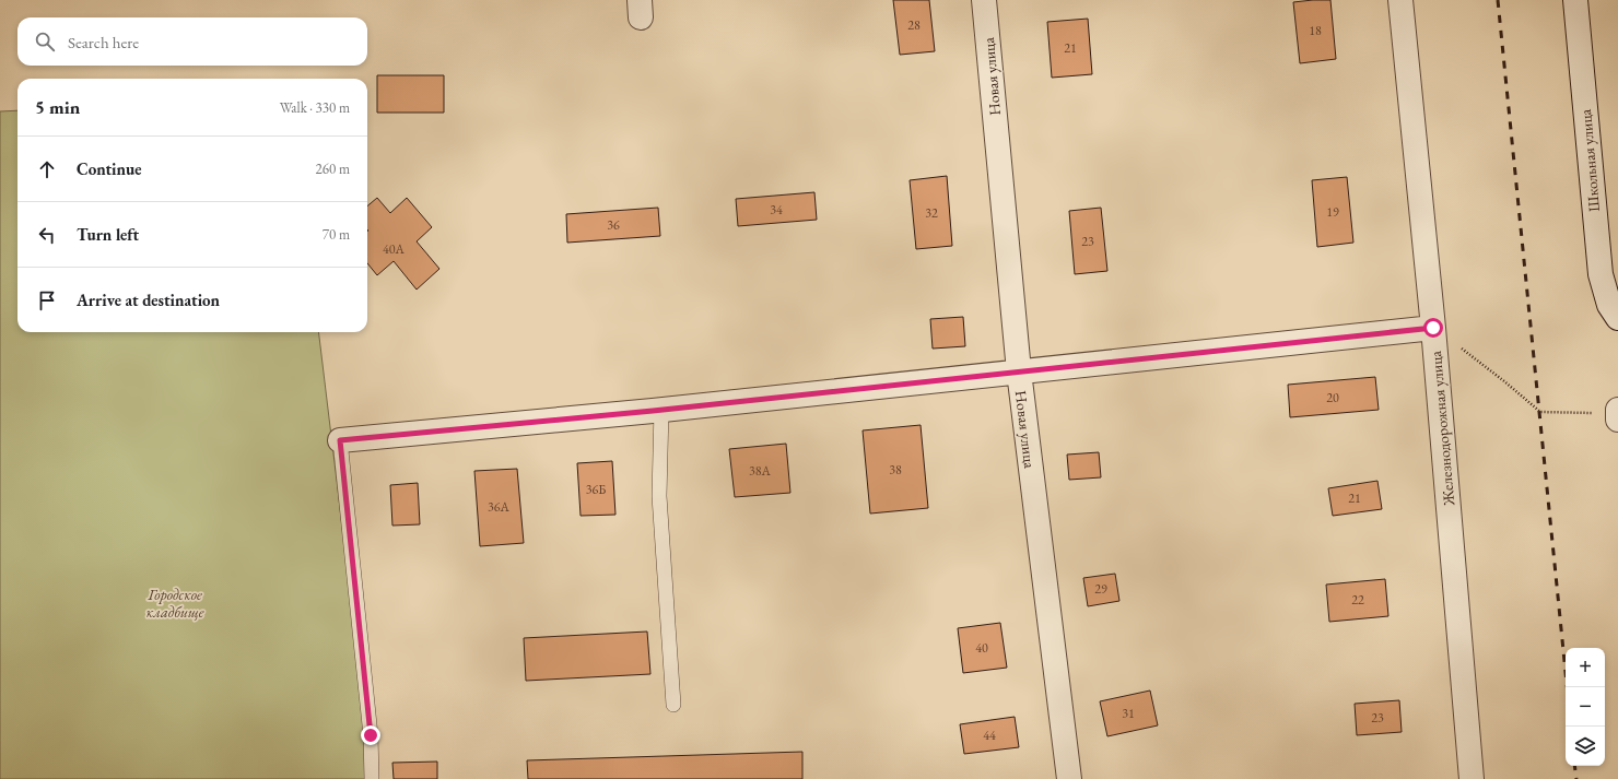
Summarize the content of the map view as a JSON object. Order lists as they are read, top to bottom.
{
  "streets": {
    "street": ["Новая улица", "Школьная улица", "Железнодорожная улица"]
  },
  "parks": ["Городское кладбище"],
  "house_numbers": [
    "28",
    "18",
    "21",
    "34",
    "19",
    "32",
    "36",
    "23",
    "40А",
    "20",
    "38",
    "38А",
    "36Б",
    "21",
    "36А",
    "29",
    "22",
    "40",
    "31",
    "23",
    "44"
  ],
  "page": {
    "search": "Search here",
    "heading": ["5 min", "Walk · 330 m"],
    "list": [
      ["Continue", "260 m"],
      ["Turn left", "70 m"],
      "Arrive at destination"
    ],
    "map_buttons": ["+", "−"]
  }
}
